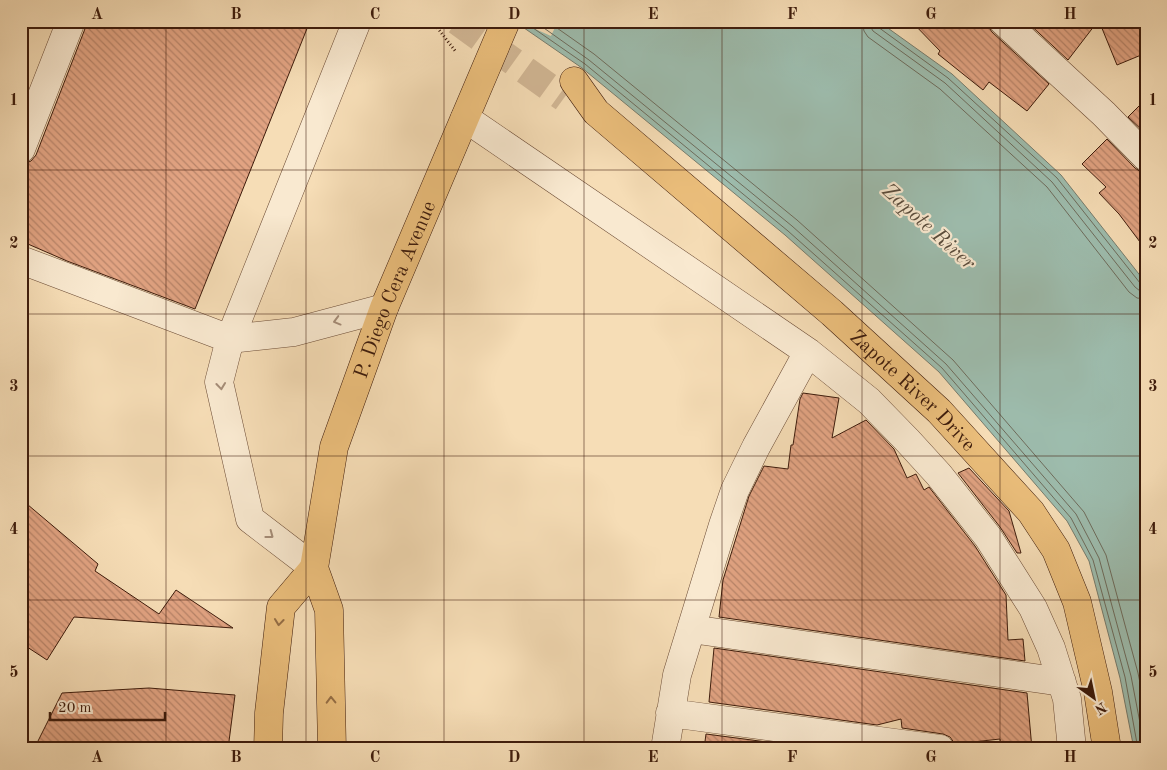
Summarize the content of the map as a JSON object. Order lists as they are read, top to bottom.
{
  "streets": {
    "main road": ["P. Diego Cera Avenue", "Zapote River Drive"]
  },
  "water": ["Zapote River"],
  "scale_bar": "20 m",
  "north": "bottom right",
  "grid": {
    "columns": [
      "A",
      "B",
      "C",
      "D",
      "E",
      "F",
      "G",
      "H"
    ],
    "rows": [
      "1",
      "2",
      "3",
      "4",
      "5"
    ]
  }
}
